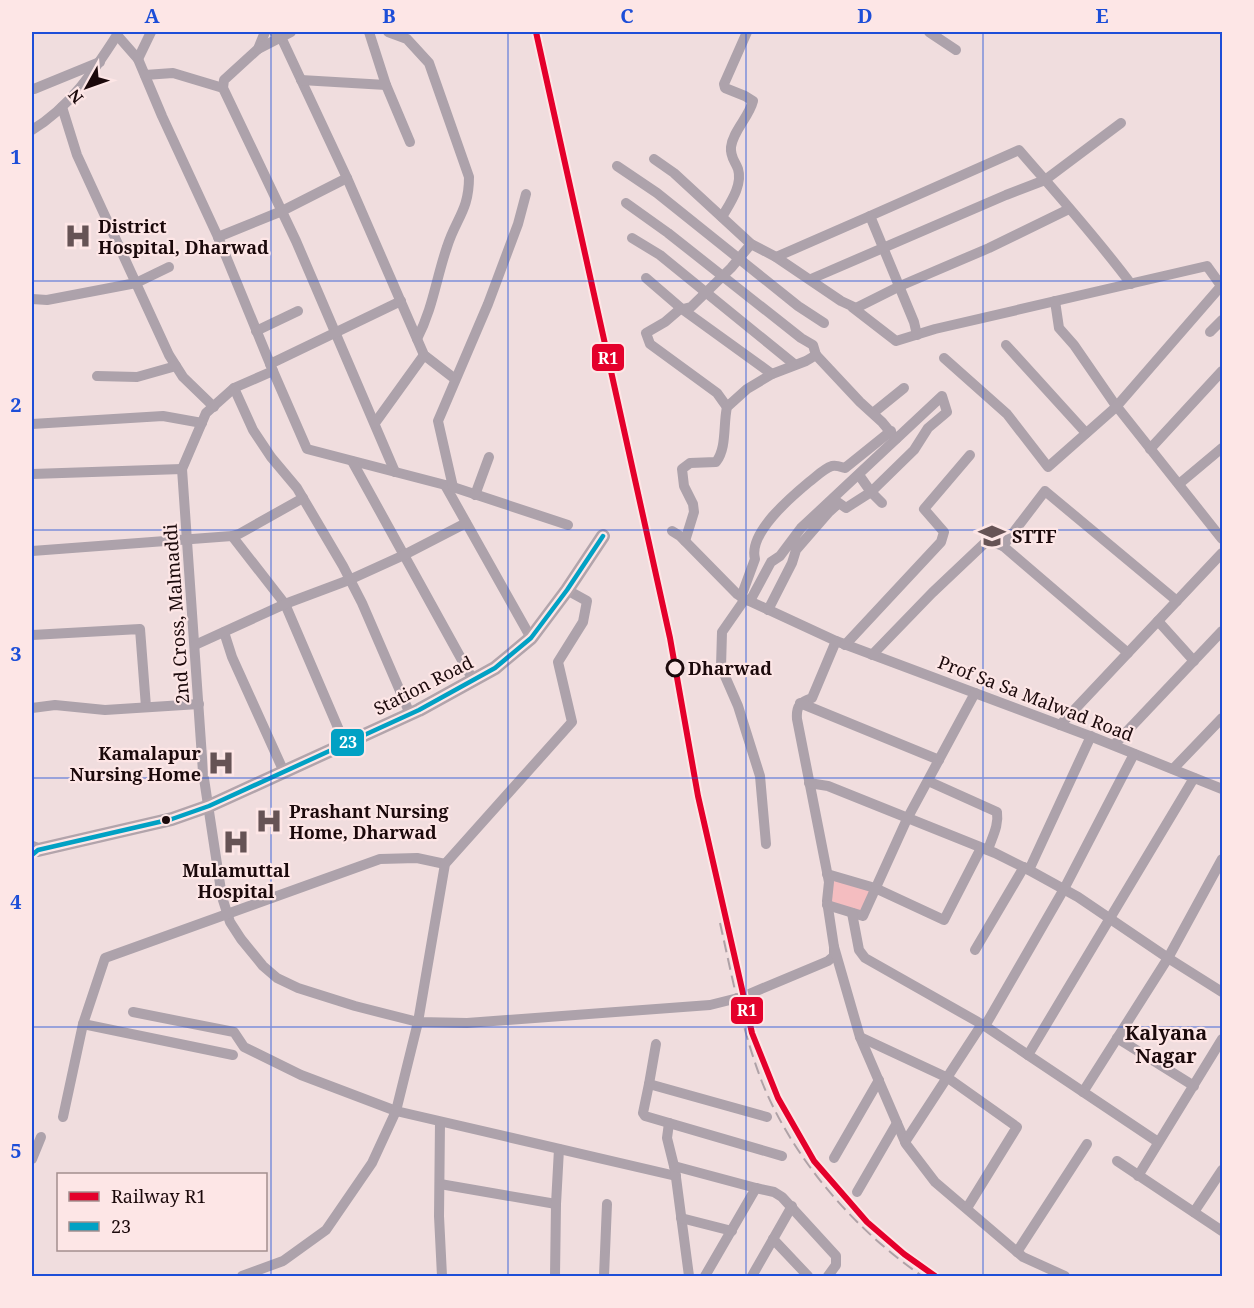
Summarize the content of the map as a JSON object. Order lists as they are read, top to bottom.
{
  "streets": {
    "main road": ["Station Road"],
    "street": ["2nd Cross, Malmaddi", "Prof Sa Sa Malwad Road"]
  },
  "crossings": [
    ["2nd Cross, Malmaddi", "Station Road"]
  ],
  "districts": ["Kalyana Nagar"],
  "places": {
    "hospital": [
      "District Hospital, Dharwad",
      "Kamalapur Nursing Home",
      "Prashant Nursing Home, Dharwad",
      "Mulamuttal Hospital"
    ],
    "school or university": ["STTF"],
    "other": ["Dharwad"]
  },
  "lines": ["rail line R1", "transit line 23"],
  "legend": ["Railway R1", "23"],
  "north": "bottom left",
  "grid": {
    "columns": [
      "A",
      "B",
      "C",
      "D",
      "E"
    ],
    "rows": [
      "1",
      "2",
      "3",
      "4",
      "5"
    ]
  }
}
